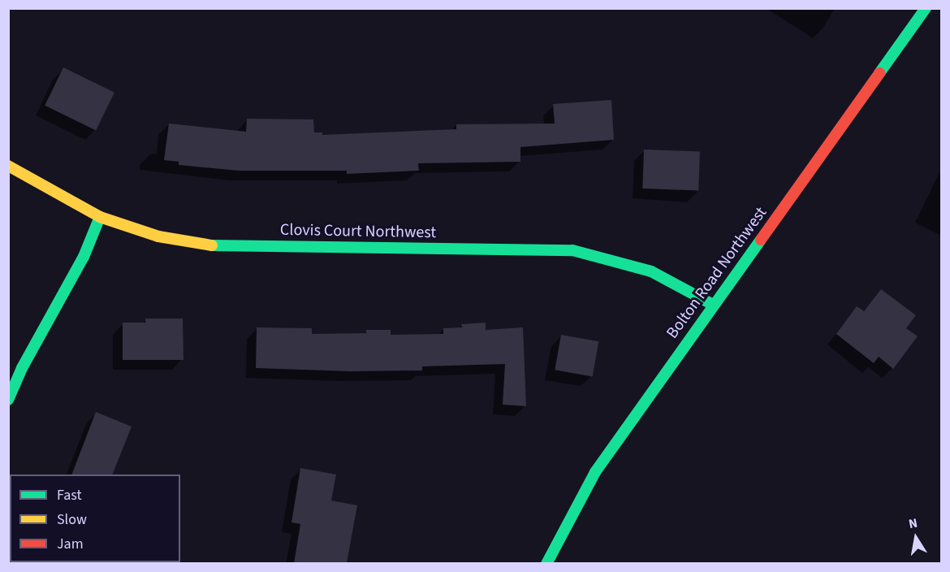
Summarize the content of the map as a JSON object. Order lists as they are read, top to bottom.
{
  "streets": {
    "street": ["Clovis Court Northwest", "Bolton Road Northwest"]
  },
  "crossings": [
    ["Clovis Court Northwest", "Bolton Road Northwest"]
  ],
  "legend": ["Fast", "Slow", "Jam"],
  "north": "top"
}
